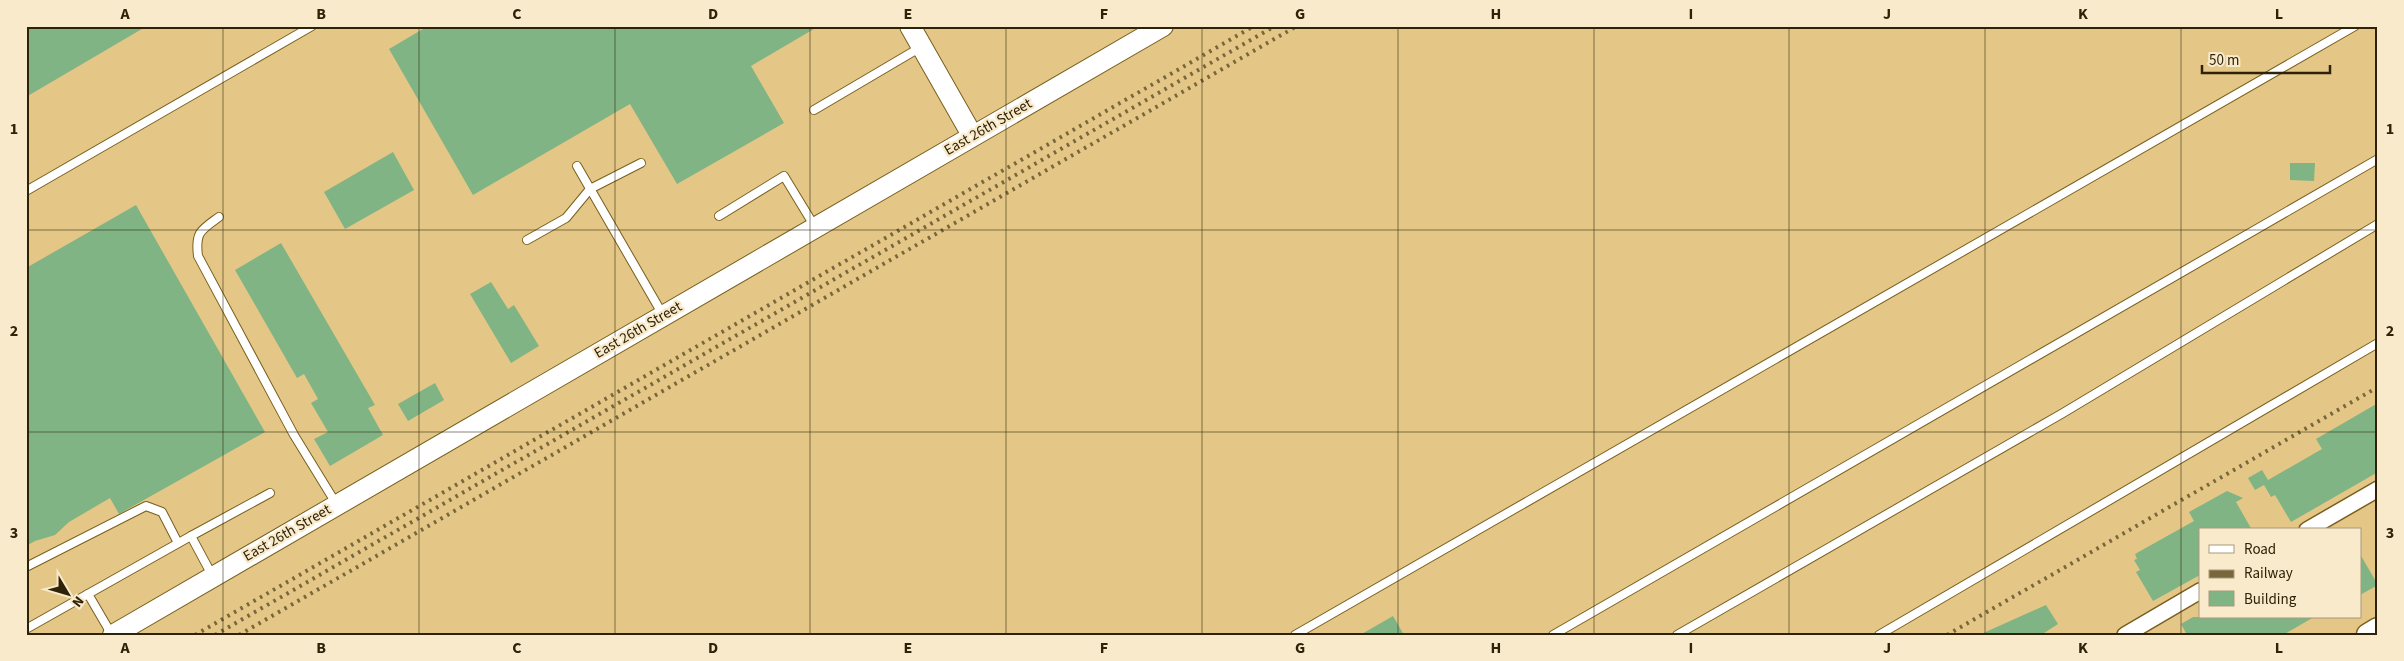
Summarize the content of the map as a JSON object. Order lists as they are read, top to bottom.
{
  "streets": {
    "street": ["East 26th Street"]
  },
  "legend": ["Road", "Railway", "Building"],
  "scale_bar": "50 m",
  "north": "bottom right",
  "grid": {
    "columns": [
      "A",
      "B",
      "C",
      "D",
      "E",
      "F",
      "G",
      "H",
      "I",
      "J",
      "K",
      "L"
    ],
    "rows": ["1", "2", "3"]
  }
}
